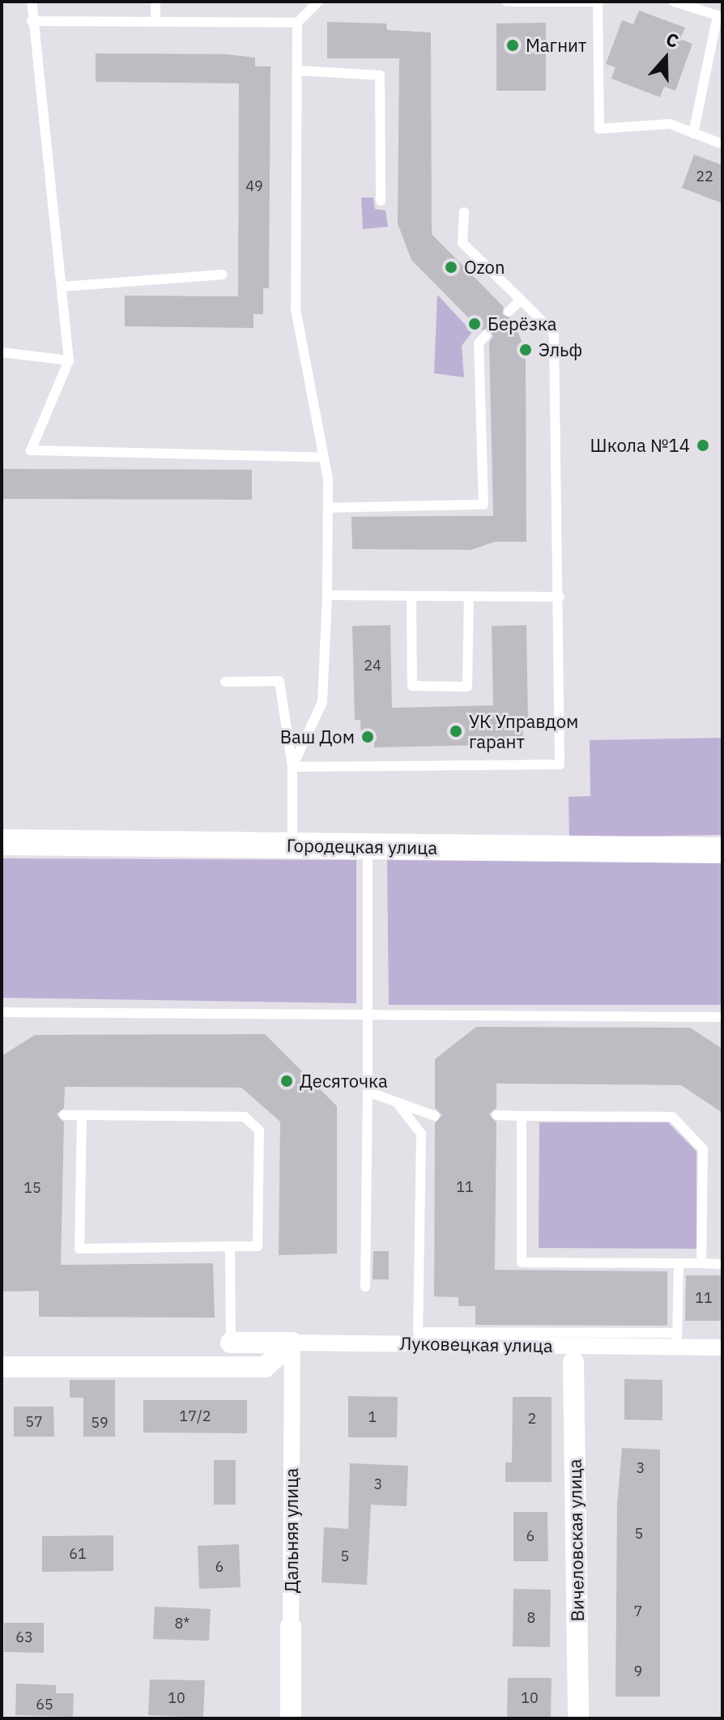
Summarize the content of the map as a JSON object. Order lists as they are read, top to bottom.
{
  "streets": {
    "street": [
      "Городецкая улица",
      "Луковецкая улица",
      "Дальняя улица",
      "Вичеловская улица"
    ]
  },
  "crossings": [
    ["Луковецкая улица", "Дальняя улица"]
  ],
  "places": [
    "Магнит",
    "Ozon",
    "Берёзка",
    "Эльф",
    "Школа №14",
    "УК Управдом гарант",
    "Ваш Дом",
    "Десяточка"
  ],
  "house_numbers": [
    "22",
    "49",
    "24",
    "11",
    "15",
    "11",
    "17/2",
    "1",
    "2",
    "57",
    "59",
    "3",
    "3",
    "5",
    "6",
    "61",
    "5",
    "6",
    "7",
    "8",
    "8*",
    "63",
    "9",
    "10",
    "10",
    "65"
  ],
  "north": "top"
}
